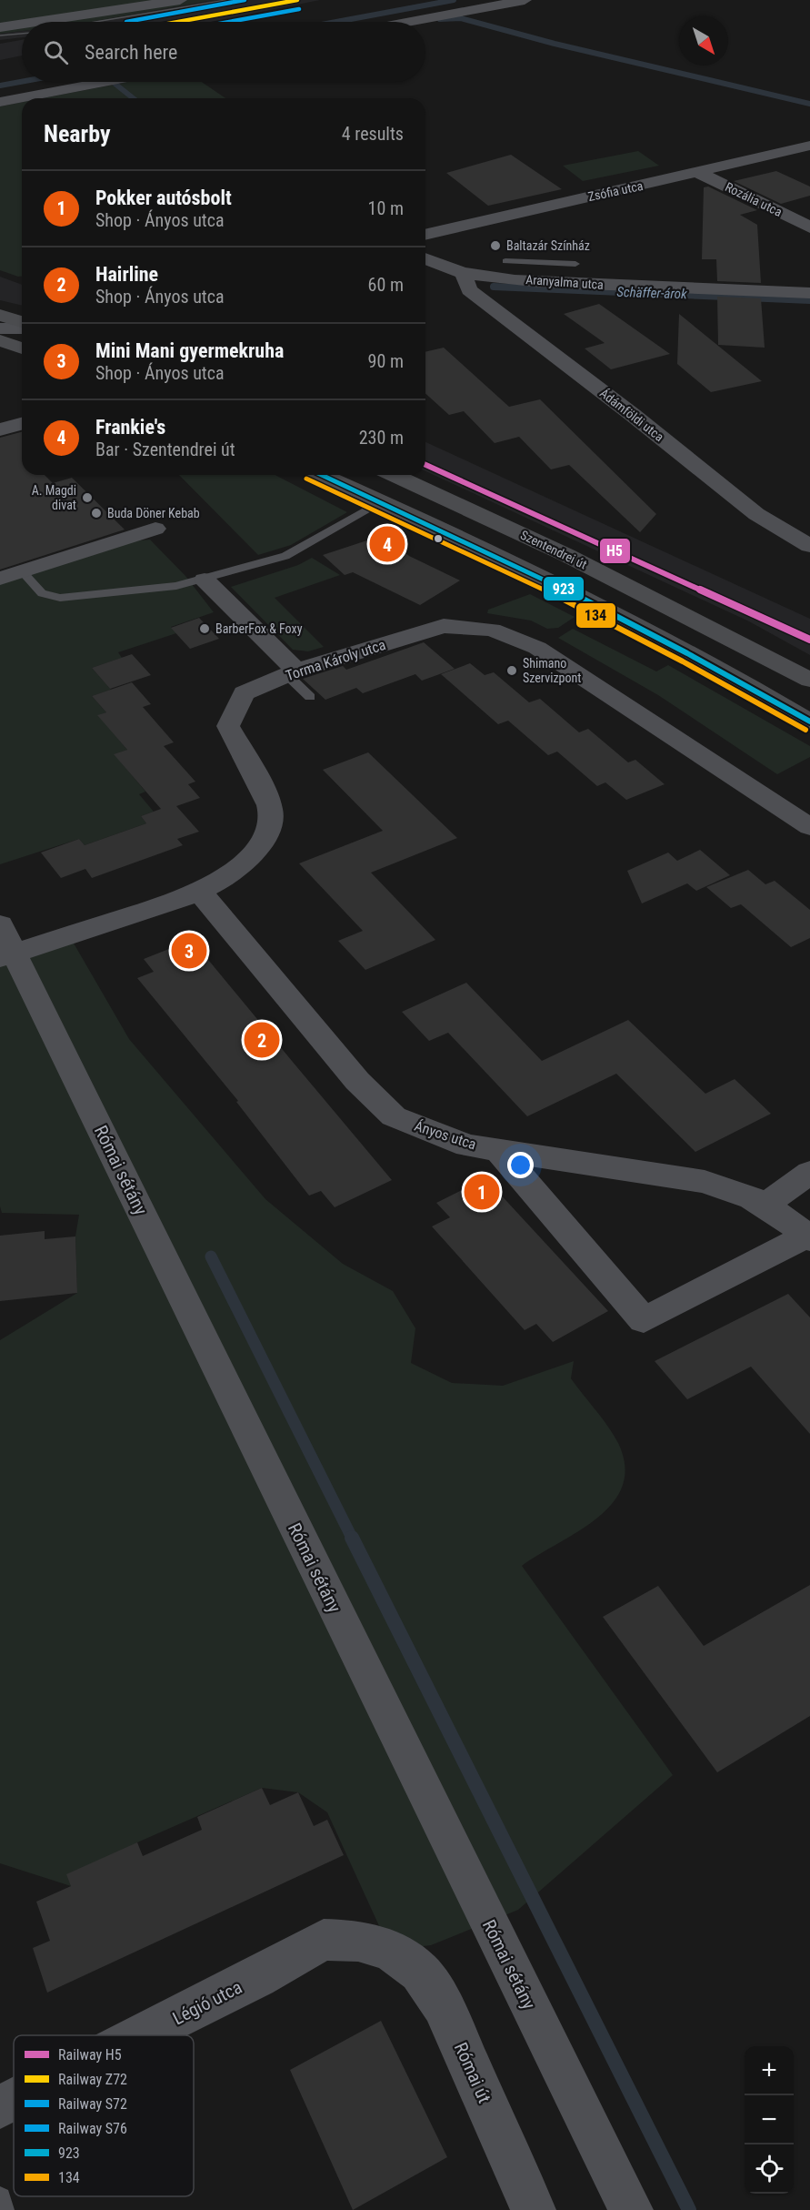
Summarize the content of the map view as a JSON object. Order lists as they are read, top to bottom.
{
  "streets": {
    "main road": ["Szentendrei út"],
    "street": [
      "Zsófia utca",
      "Rozália utca",
      "Aranyalma utca",
      "Ádámföldi utca",
      "Torma Károly utca",
      "Ányos utca",
      "Római sétány",
      "Légió utca",
      "Római út"
    ]
  },
  "crossings": [
    ["Zsófia utca", "Rozália utca"],
    ["Aranyalma utca", "Ádámföldi utca"],
    ["Torma Károly utca", "Ányos utca"],
    ["Torma Károly utca", "Római sétány"],
    ["Légió utca", "Római út"]
  ],
  "water": ["Schäffer-árok"],
  "places": [
    "Baltazár Színház",
    "A. Magdi divat",
    "Buda Döner Kebab",
    "BarberFox & Foxy",
    "Shimano Szervizpont"
  ],
  "lines": [
    "rail line Z72",
    "rail line S76",
    "rail line S72",
    "rail line H5",
    "transit line 923",
    "transit line 134"
  ],
  "legend": [
    "Railway H5",
    "Railway Z72",
    "Railway S72",
    "Railway S76",
    "923",
    "134"
  ],
  "north": "bottom right",
  "page": {
    "search": "Search here",
    "heading": ["Nearby", "4 results"],
    "list": [
      {
        "mark": "1",
        "name": "Pokker autósbolt",
        "note": "Shop · Ányos utca",
        "value": "10 m"
      },
      {
        "mark": "2",
        "name": "Hairline",
        "note": "Shop · Ányos utca",
        "value": "60 m"
      },
      {
        "mark": "3",
        "name": "Mini Mani gyermekruha",
        "note": "Shop · Ányos utca",
        "value": "90 m"
      },
      {
        "mark": "4",
        "name": "Frankie's",
        "note": "Bar · Szentendrei út",
        "value": "230 m"
      }
    ],
    "pins": [
      "4",
      "3",
      "2",
      "1"
    ],
    "map_buttons": ["+", "−"]
  }
}
